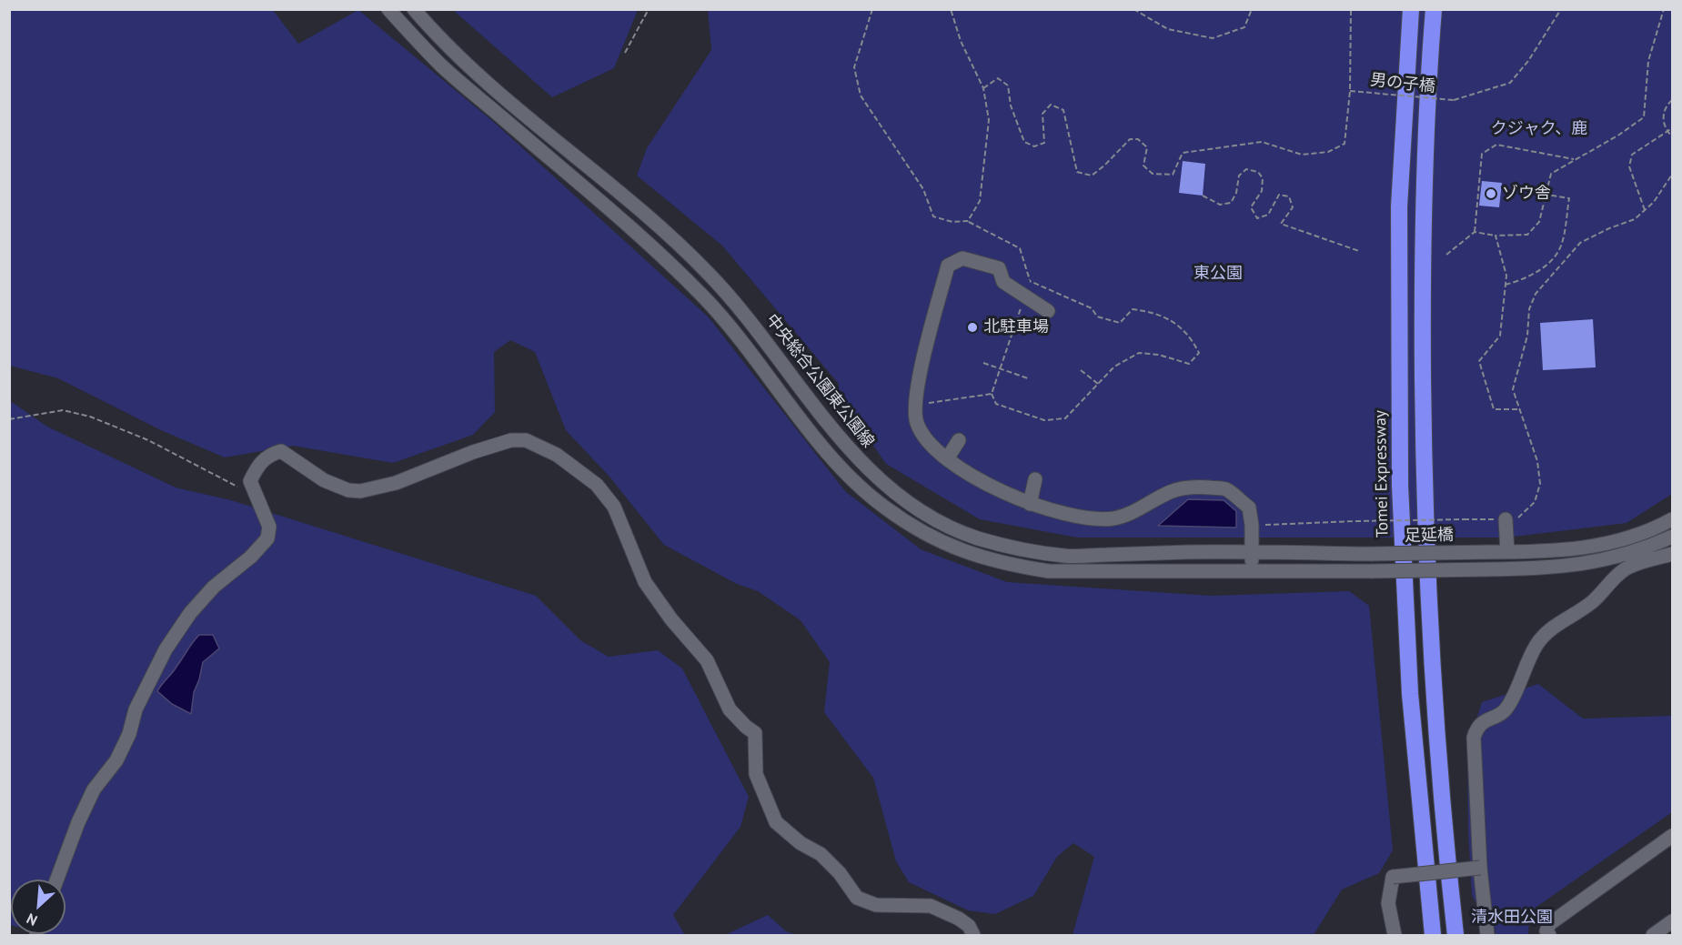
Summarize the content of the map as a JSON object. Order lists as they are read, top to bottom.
{
  "streets": {
    "highway": ["Tomei Expressway"],
    "street": ["中央総合公園東公園線", "足延橋"],
    "path": ["男の子橋"]
  },
  "crossings": [
    ["中央総合公園東公園線", "足延橋"]
  ],
  "parks": ["クジャク、鹿", "東公園", "清水田公園"],
  "places": ["ゾウ舎", "北駐車場"],
  "north": "bottom left"
}
